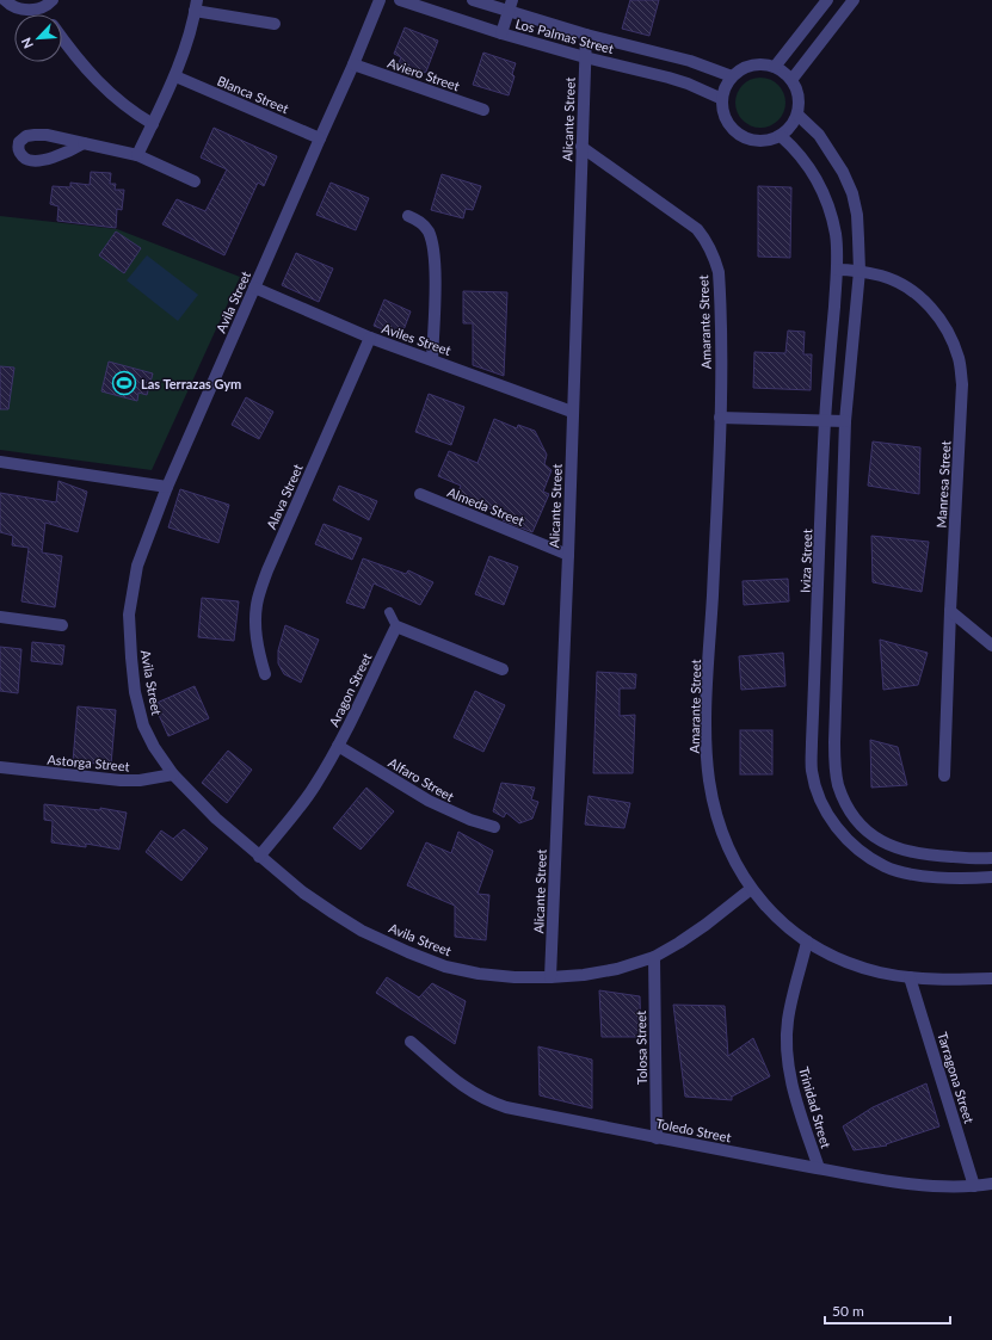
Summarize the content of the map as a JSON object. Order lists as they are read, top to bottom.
{
  "streets": {
    "street": [
      "Los Palmas Street",
      "Aviero Street",
      "Blanca Street",
      "Alicante Street",
      "Avila Street",
      "Amarante Street",
      "Aviles Street",
      "Manresa Street",
      "Alava Street",
      "Almeda Street",
      "Iviza Street",
      "Aragon Street",
      "Astorga Street",
      "Alfaro Street",
      "Tolosa Street",
      "Tarragona Street",
      "Trinidad Street",
      "Toledo Street"
    ]
  },
  "crossings": [
    ["Los Palmas Street", "Alicante Street"],
    ["Los Palmas Street", "Iviza Street"],
    ["Aviero Street", "Avila Street"],
    ["Blanca Street", "Avila Street"],
    ["Alicante Street", "Avila Street"],
    ["Alicante Street", "Amarante Street"],
    ["Alicante Street", "Aviles Street"],
    ["Alicante Street", "Almeda Street"],
    ["Avila Street", "Amarante Street"],
    ["Avila Street", "Aviles Street"],
    ["Avila Street", "Aragon Street"],
    ["Avila Street", "Astorga Street"],
    ["Avila Street", "Tolosa Street"],
    ["Amarante Street", "Tarragona Street"],
    ["Amarante Street", "Trinidad Street"],
    ["Aviles Street", "Alava Street"],
    ["Manresa Street", "Iviza Street"],
    ["Aragon Street", "Alfaro Street"],
    ["Tolosa Street", "Toledo Street"],
    ["Tarragona Street", "Toledo Street"],
    ["Trinidad Street", "Toledo Street"]
  ],
  "places": {
    "sports": ["Las Terrazas Gym"]
  },
  "scale_bar": "50 m",
  "north": "bottom left"
}
